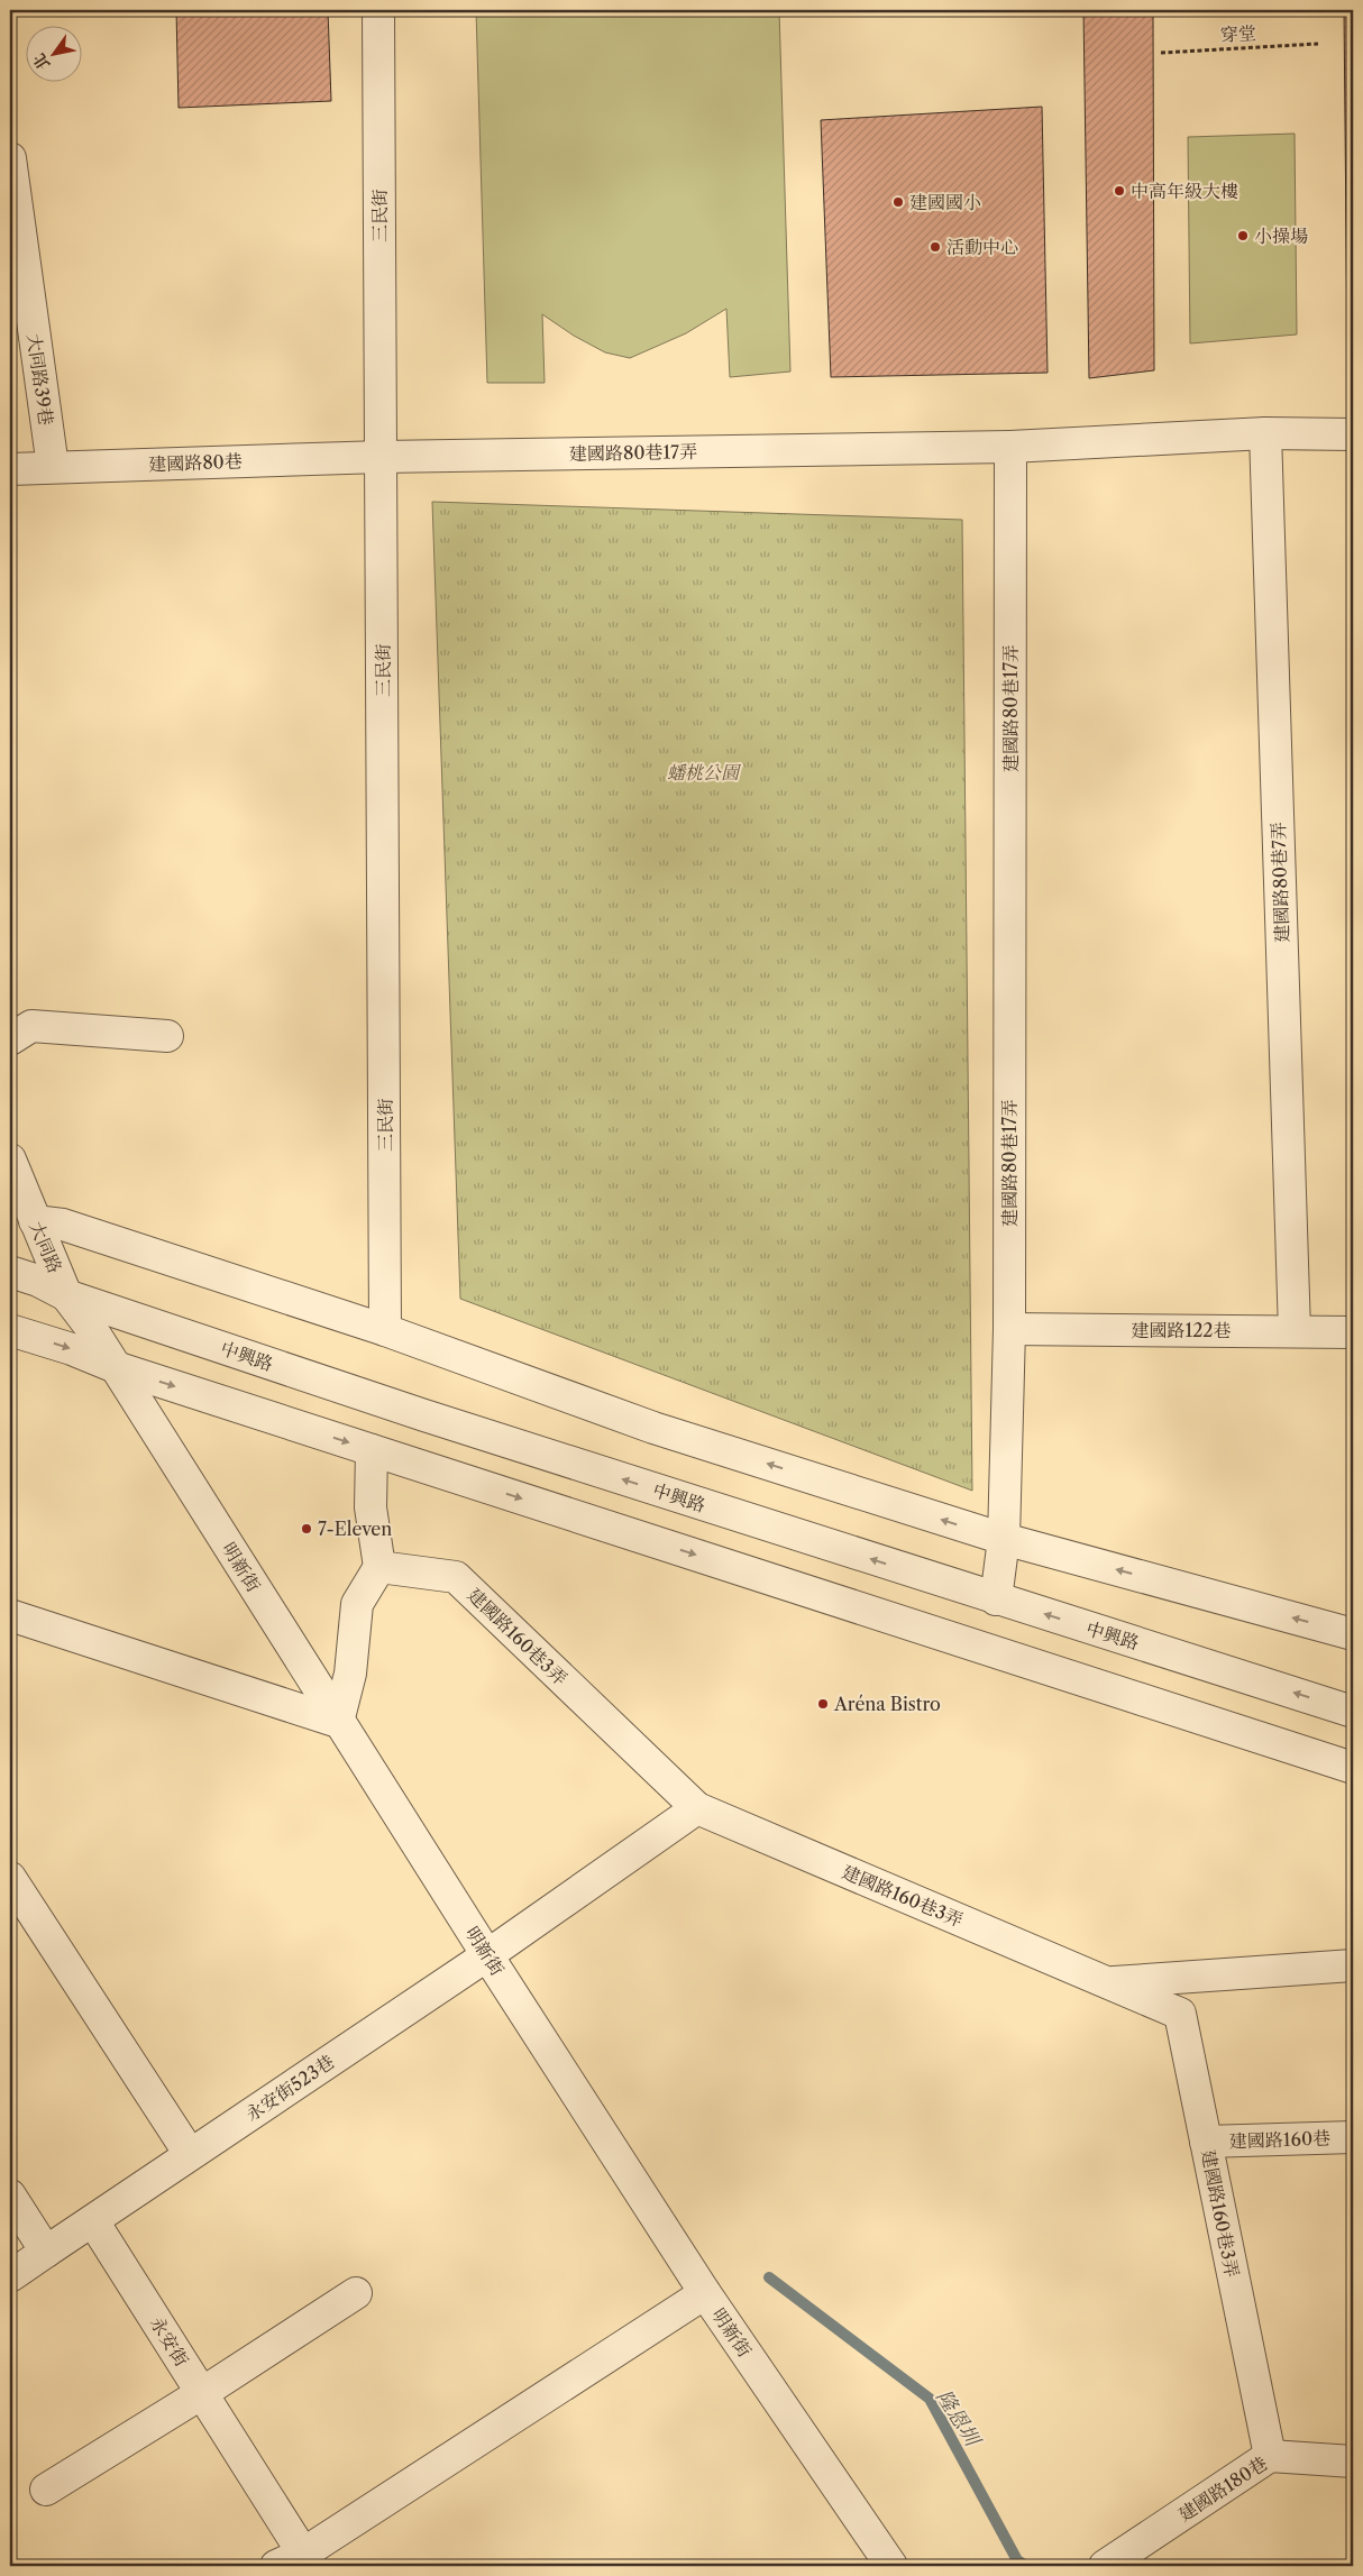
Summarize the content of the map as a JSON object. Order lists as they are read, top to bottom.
{
  "streets": {
    "street": [
      "三民街",
      "大同路39巷",
      "建國路80巷17弄",
      "建國路80巷",
      "建國路80巷7弄",
      "大同路",
      "建國路122巷",
      "中興路",
      "明新街",
      "建國路160巷3弄",
      "永安街523巷",
      "建國路160巷",
      "永安街",
      "建國路180巷"
    ],
    "path": ["穿堂"]
  },
  "crossings": [
    ["三民街", "建國路80巷17弄"],
    ["三民街", "建國路80巷"],
    ["大同路39巷", "建國路80巷"],
    ["建國路80巷17弄", "建國路80巷"],
    ["建國路80巷17弄", "建國路122巷"],
    ["建國路80巷17弄", "中興路"],
    ["建國路80巷7弄", "建國路122巷"],
    ["大同路", "中興路"],
    ["大同路", "明新街"],
    ["明新街", "永安街523巷"],
    ["建國路160巷3弄", "永安街523巷"],
    ["建國路160巷3弄", "建國路160巷"],
    ["建國路160巷3弄", "建國路180巷"],
    ["永安街523巷", "永安街"]
  ],
  "water": ["隆恩圳"],
  "parks": ["蟠桃公園"],
  "places": [
    "中高年級大樓",
    "建國國小",
    "小操場",
    "活動中心",
    "7-Eleven",
    "Aréna Bistro"
  ],
  "north": "bottom left"
}
